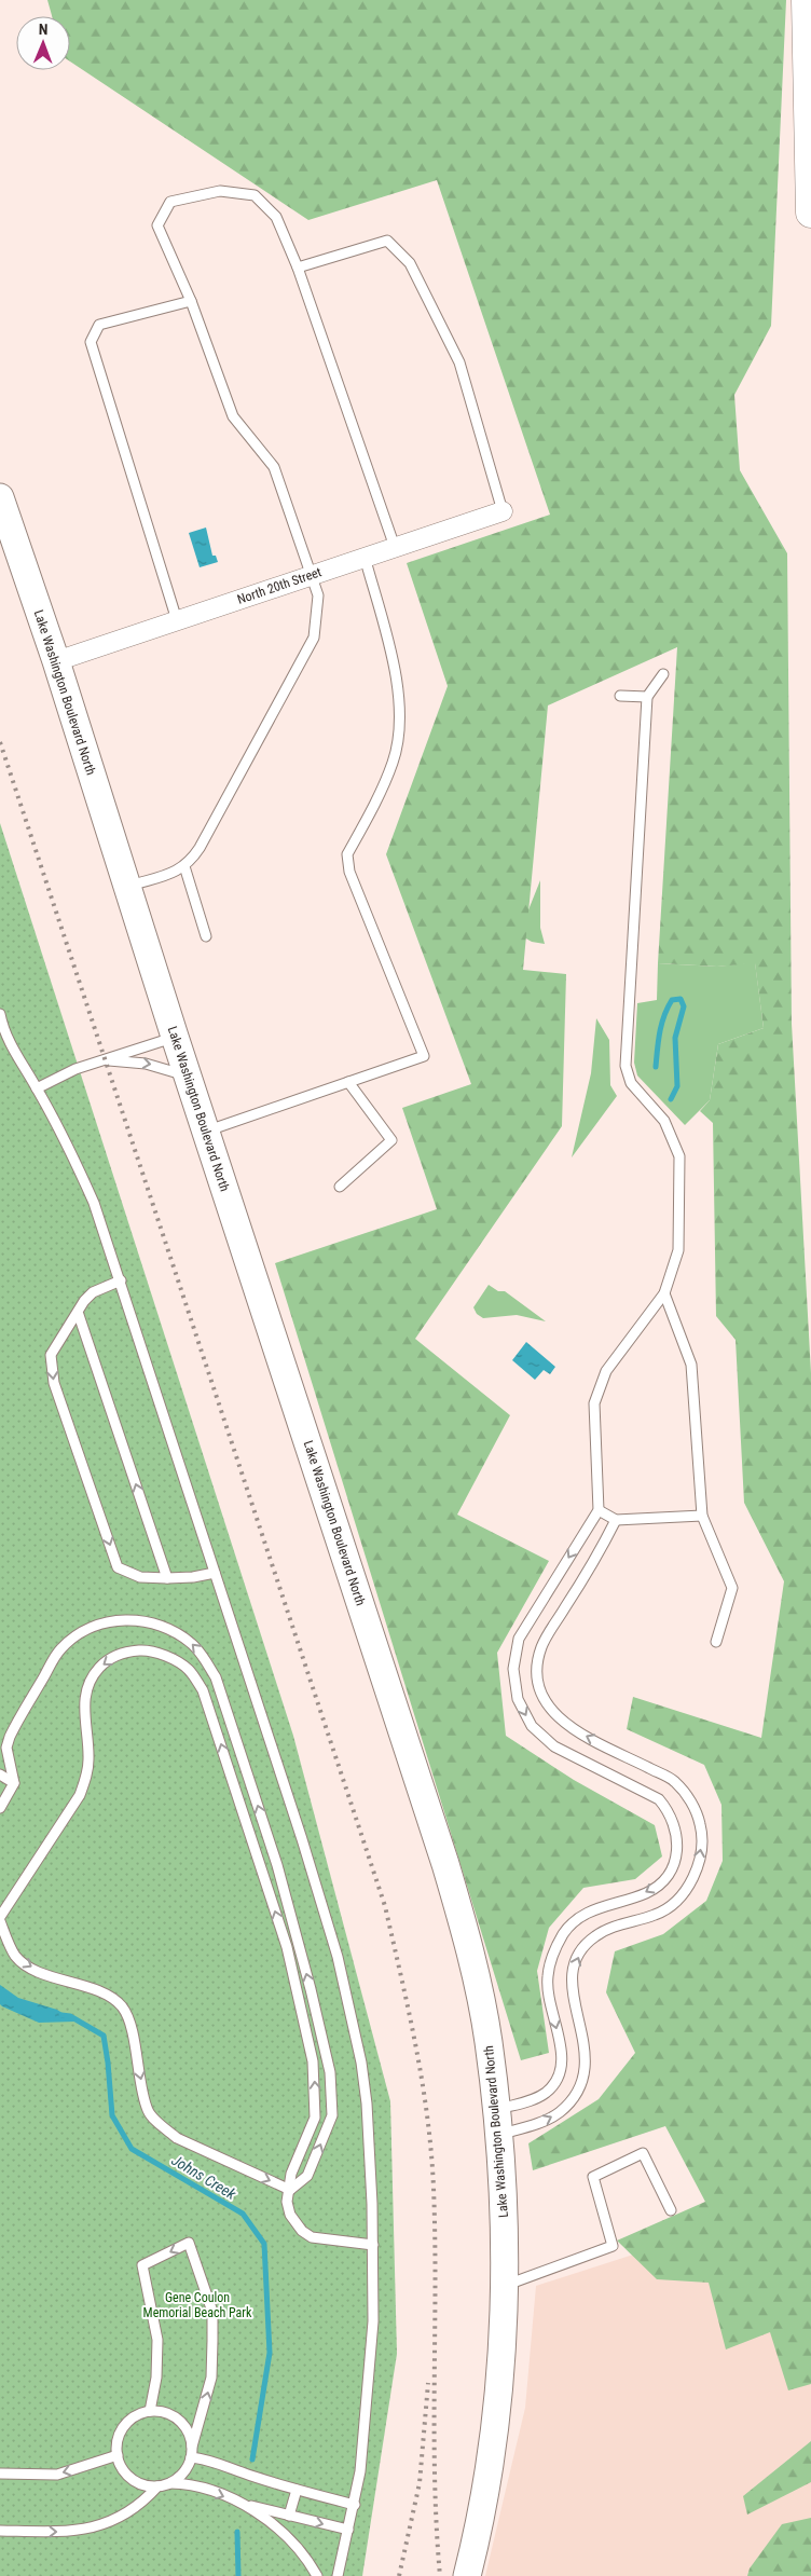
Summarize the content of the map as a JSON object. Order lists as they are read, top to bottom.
{
  "streets": {
    "street": ["North 20th Street", "Lake Washington Boulevard North"]
  },
  "crossings": [
    ["North 20th Street", "Lake Washington Boulevard North"]
  ],
  "water": ["Johns Creek"],
  "parks": ["Gene Coulon Memorial Beach Park"],
  "north": "top"
}
